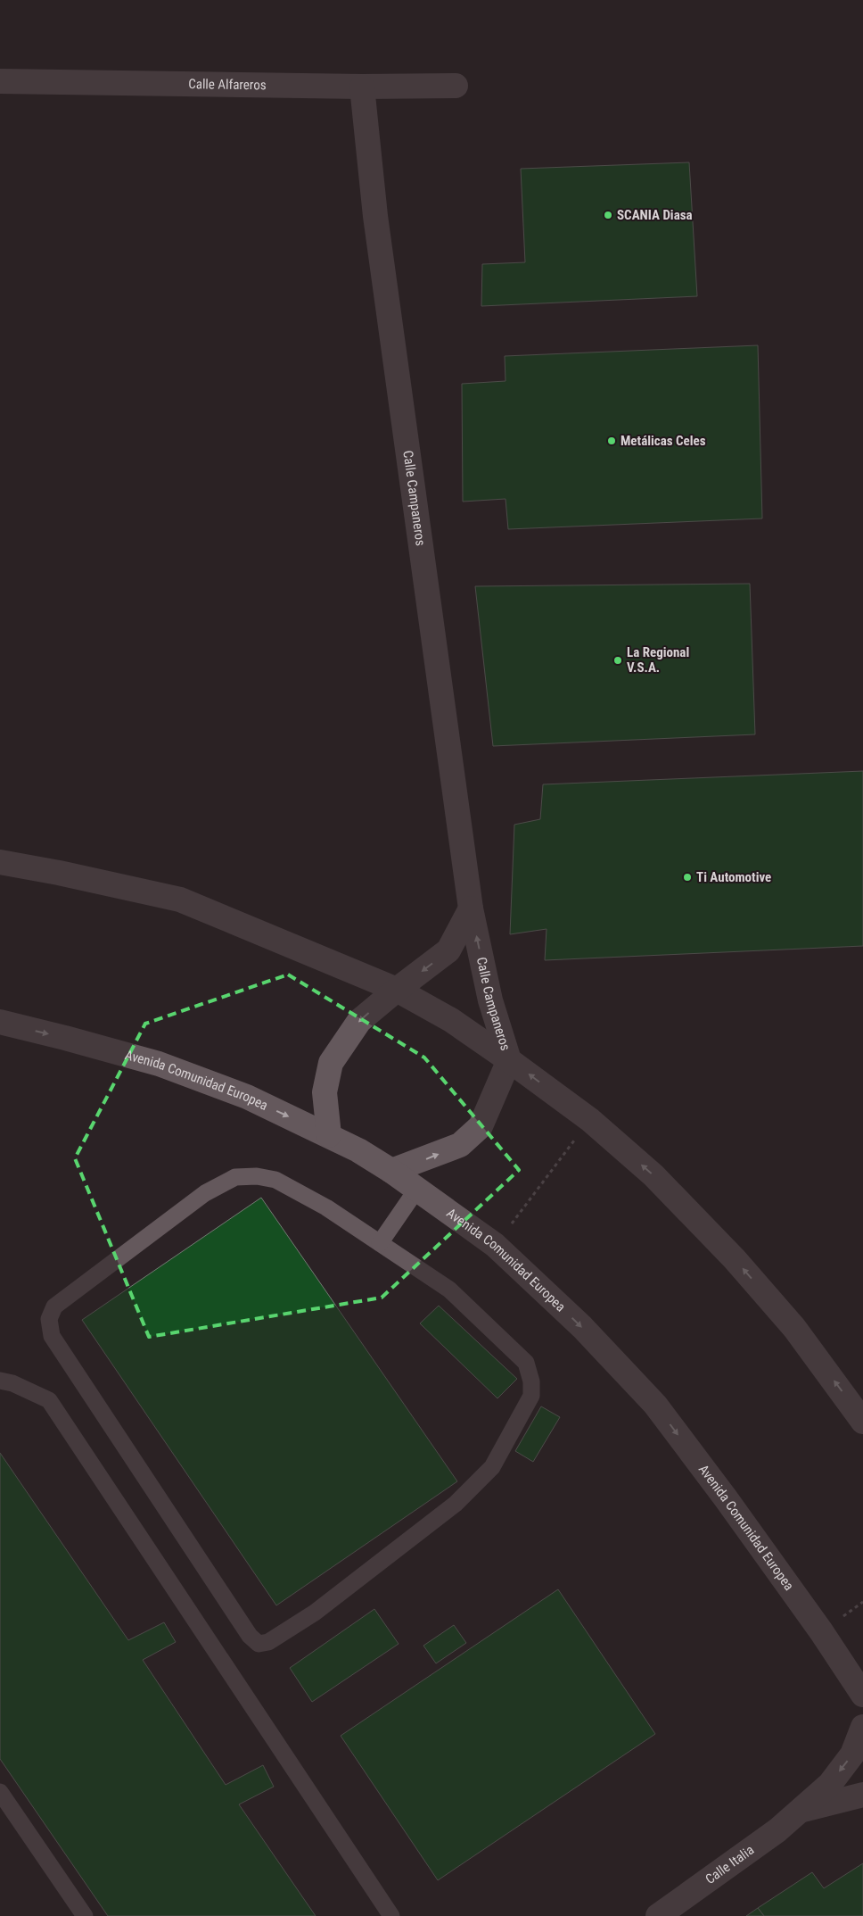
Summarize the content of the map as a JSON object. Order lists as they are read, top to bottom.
{
  "streets": {
    "street": [
      "Calle Alfareros",
      "Calle Campaneros",
      "Avenida Comunidad Europea",
      "Calle Italia"
    ]
  },
  "crossings": [
    ["Calle Alfareros", "Calle Campaneros"],
    ["Calle Campaneros", "Avenida Comunidad Europea"]
  ],
  "places": [
    "SCANIA Diasa",
    "Metálicas Celes",
    "La Regional V.S.A.",
    "Ti Automotive"
  ]
}
